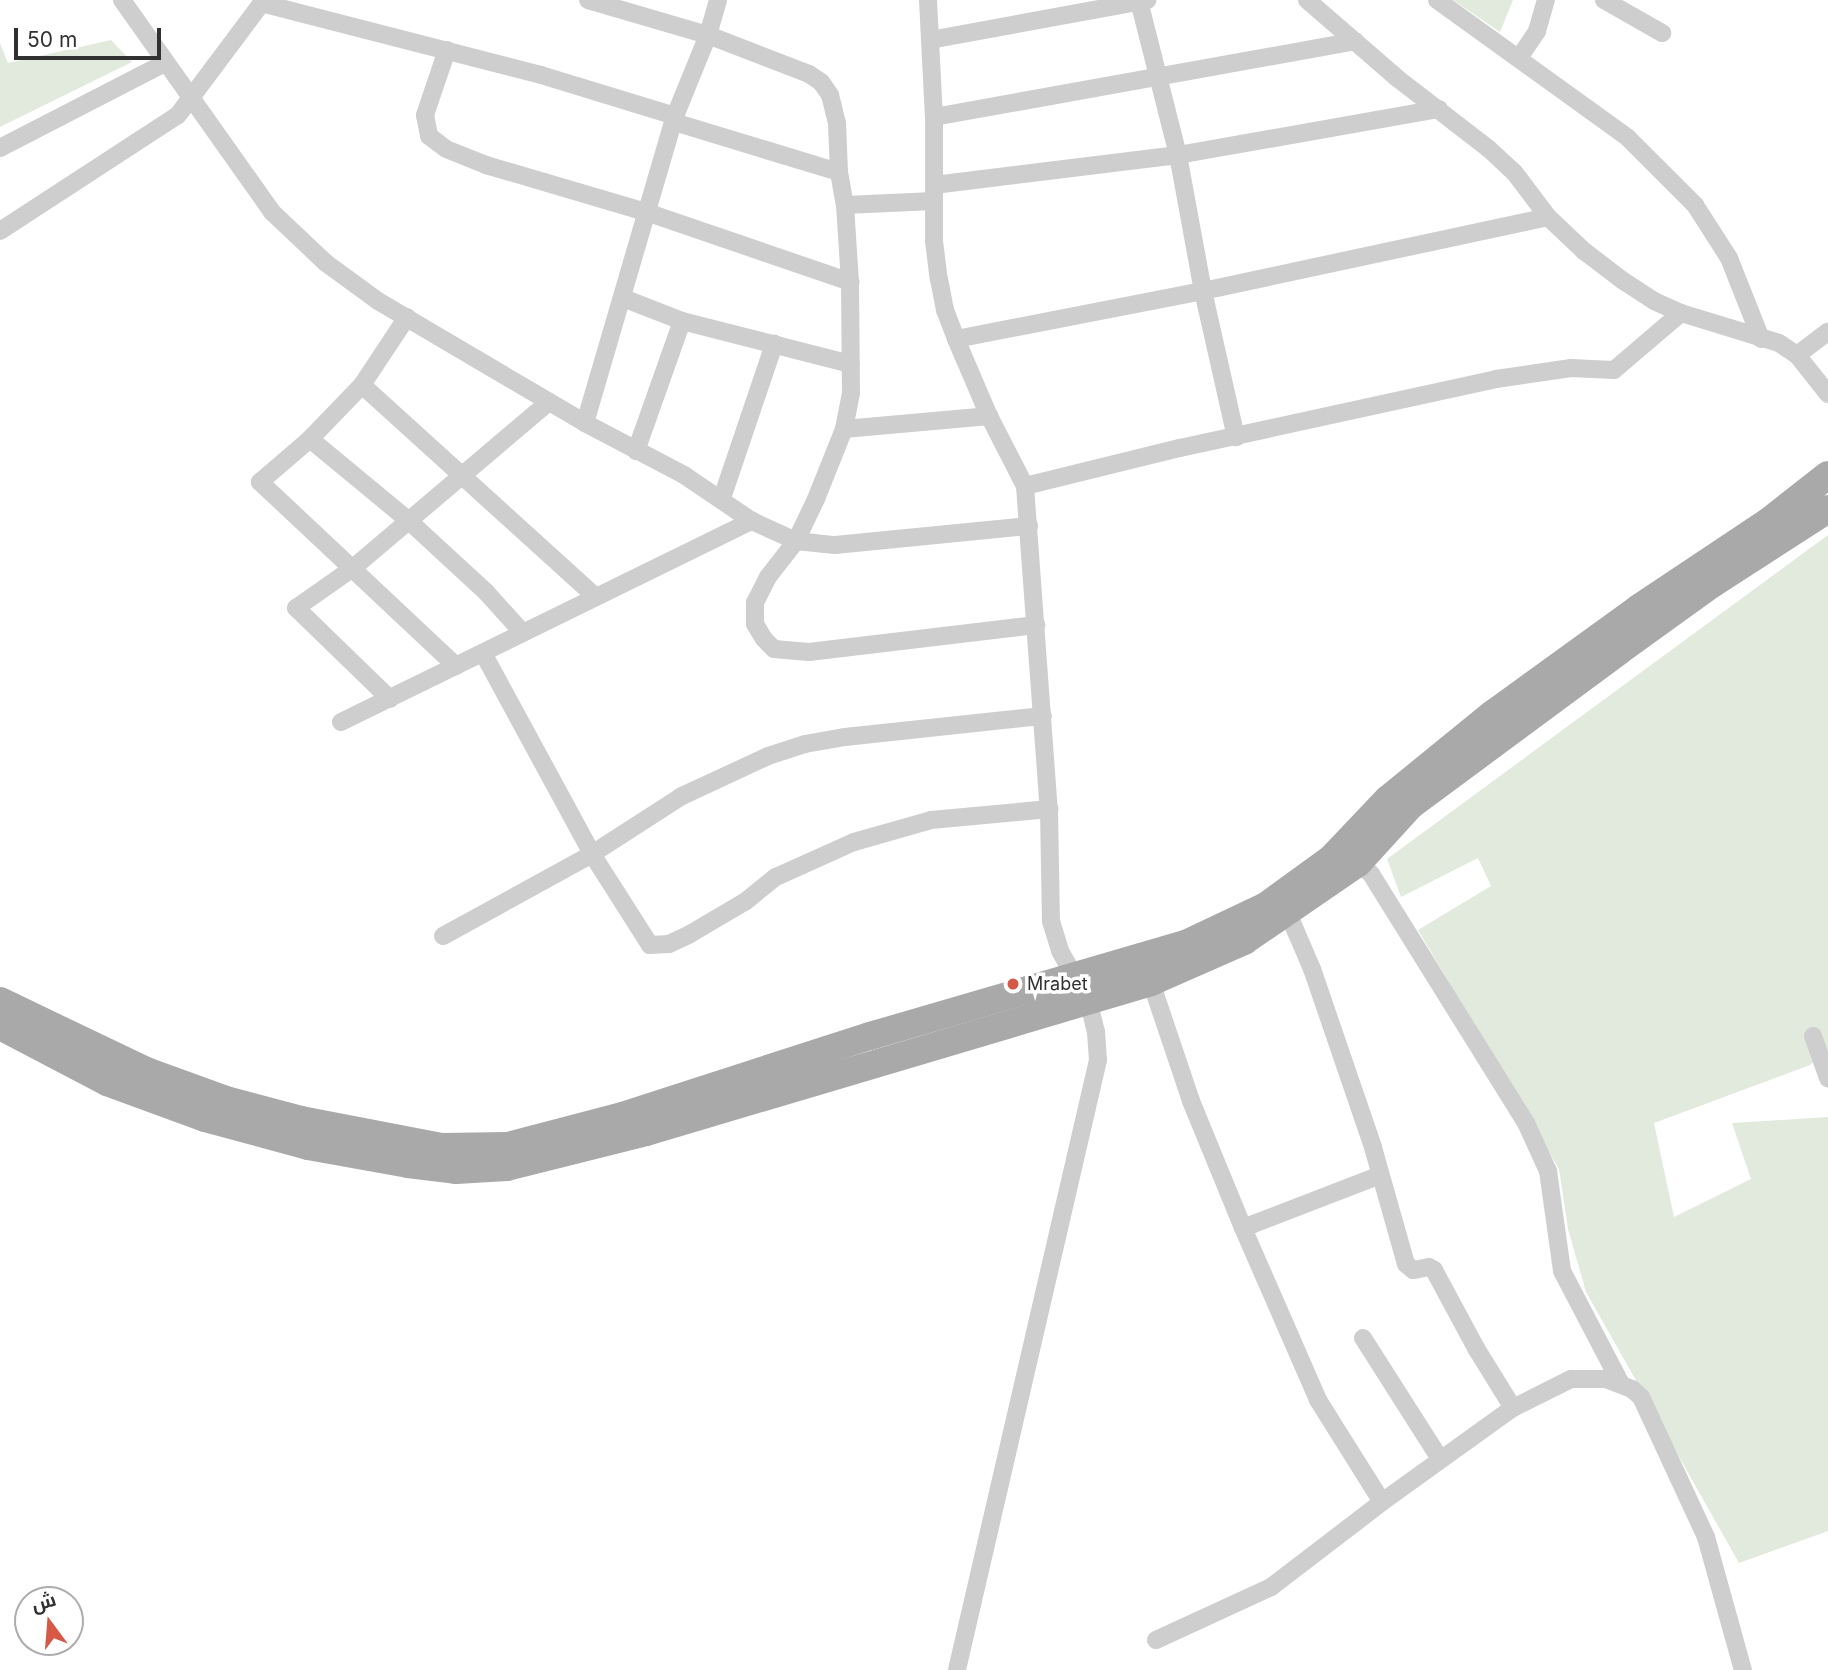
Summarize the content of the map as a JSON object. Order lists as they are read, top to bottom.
{
  "places": ["Mrabet"],
  "scale_bar": "50 m",
  "north": "top"
}
